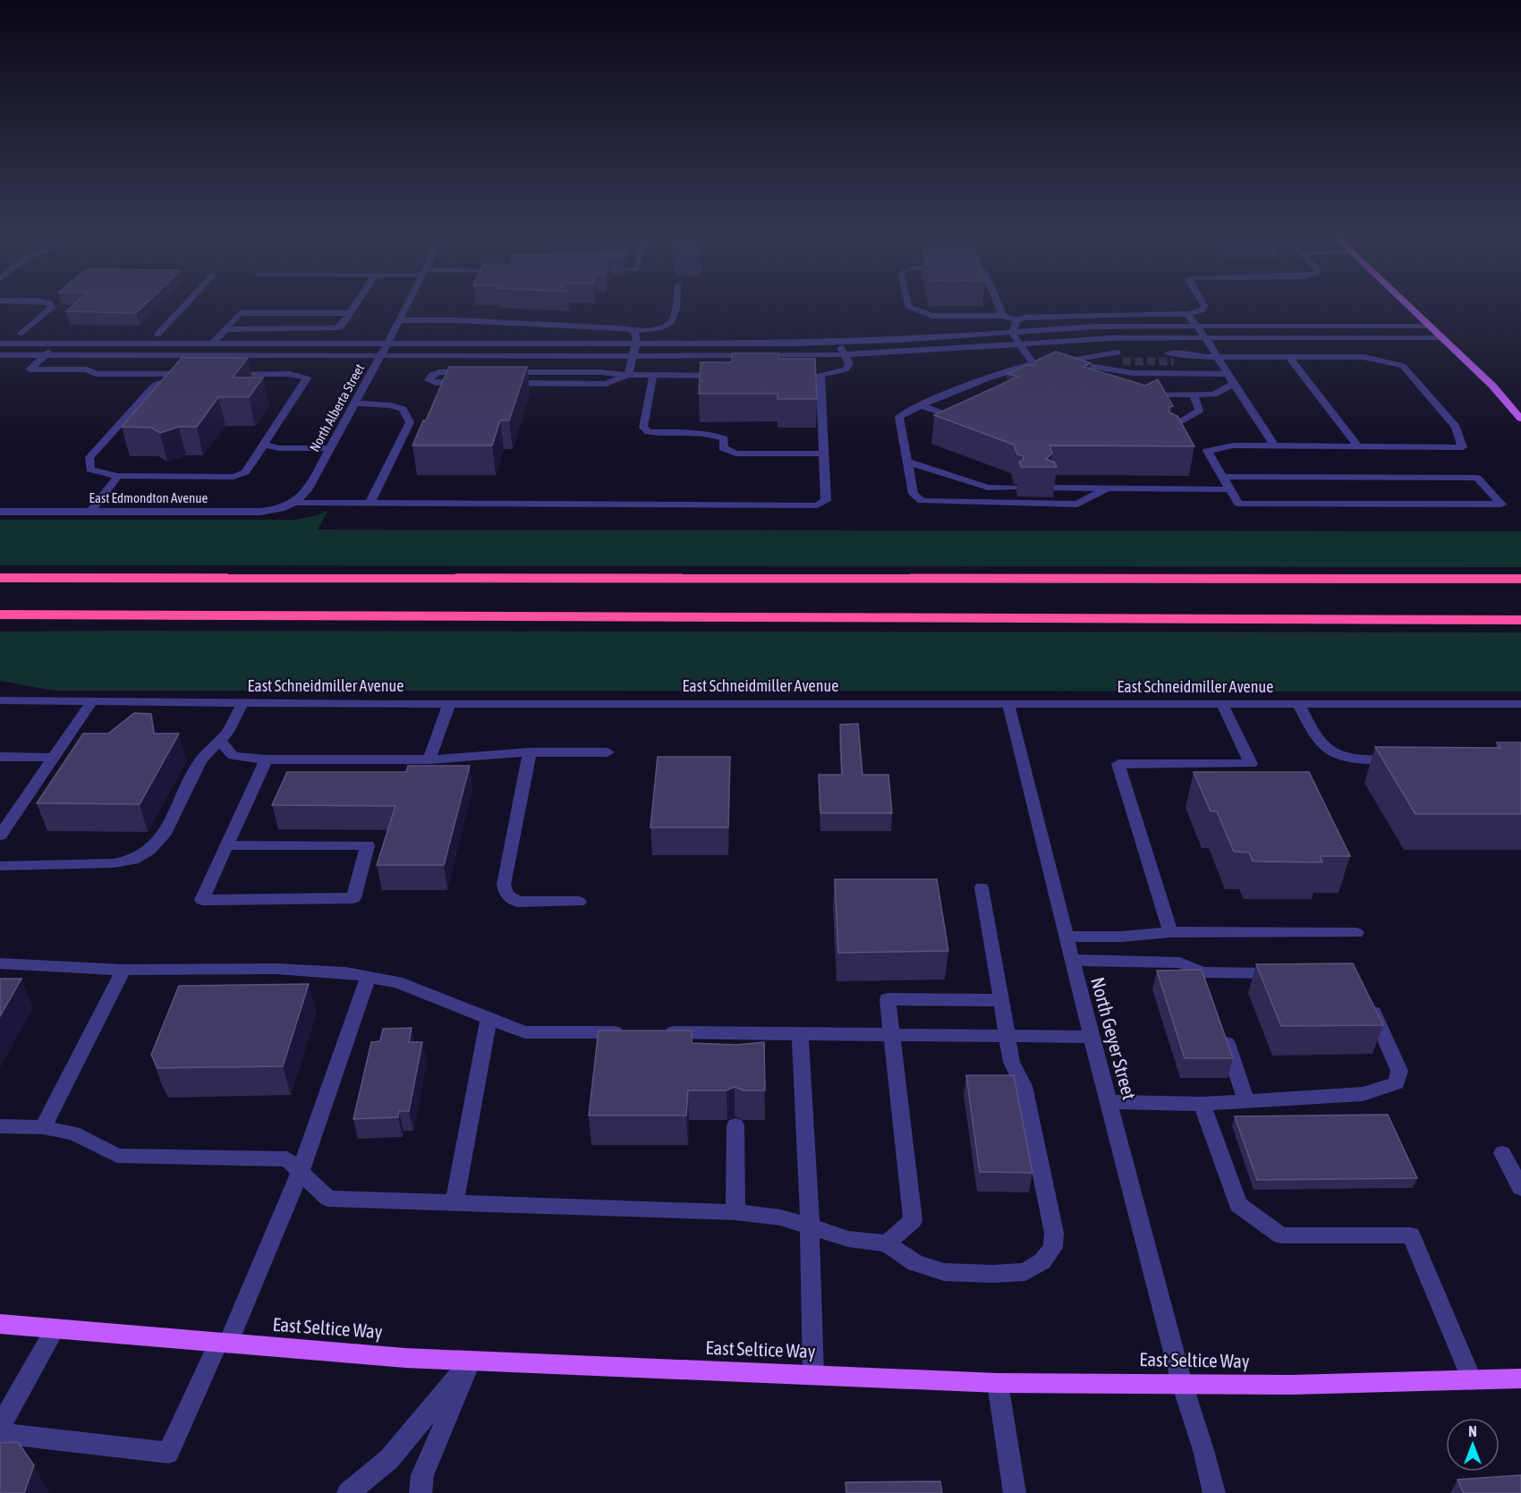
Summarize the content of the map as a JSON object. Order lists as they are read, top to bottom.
{
  "streets": {
    "main road": ["East Seltice Way"],
    "street": [
      "North Alberta Street",
      "East Edmondton Avenue",
      "East Schneidmiller Avenue",
      "North Geyer Street"
    ]
  },
  "crossings": [
    ["North Alberta Street", "East Edmondton Avenue"],
    ["East Schneidmiller Avenue", "North Geyer Street"],
    ["North Geyer Street", "East Seltice Way"]
  ],
  "north": "top"
}
